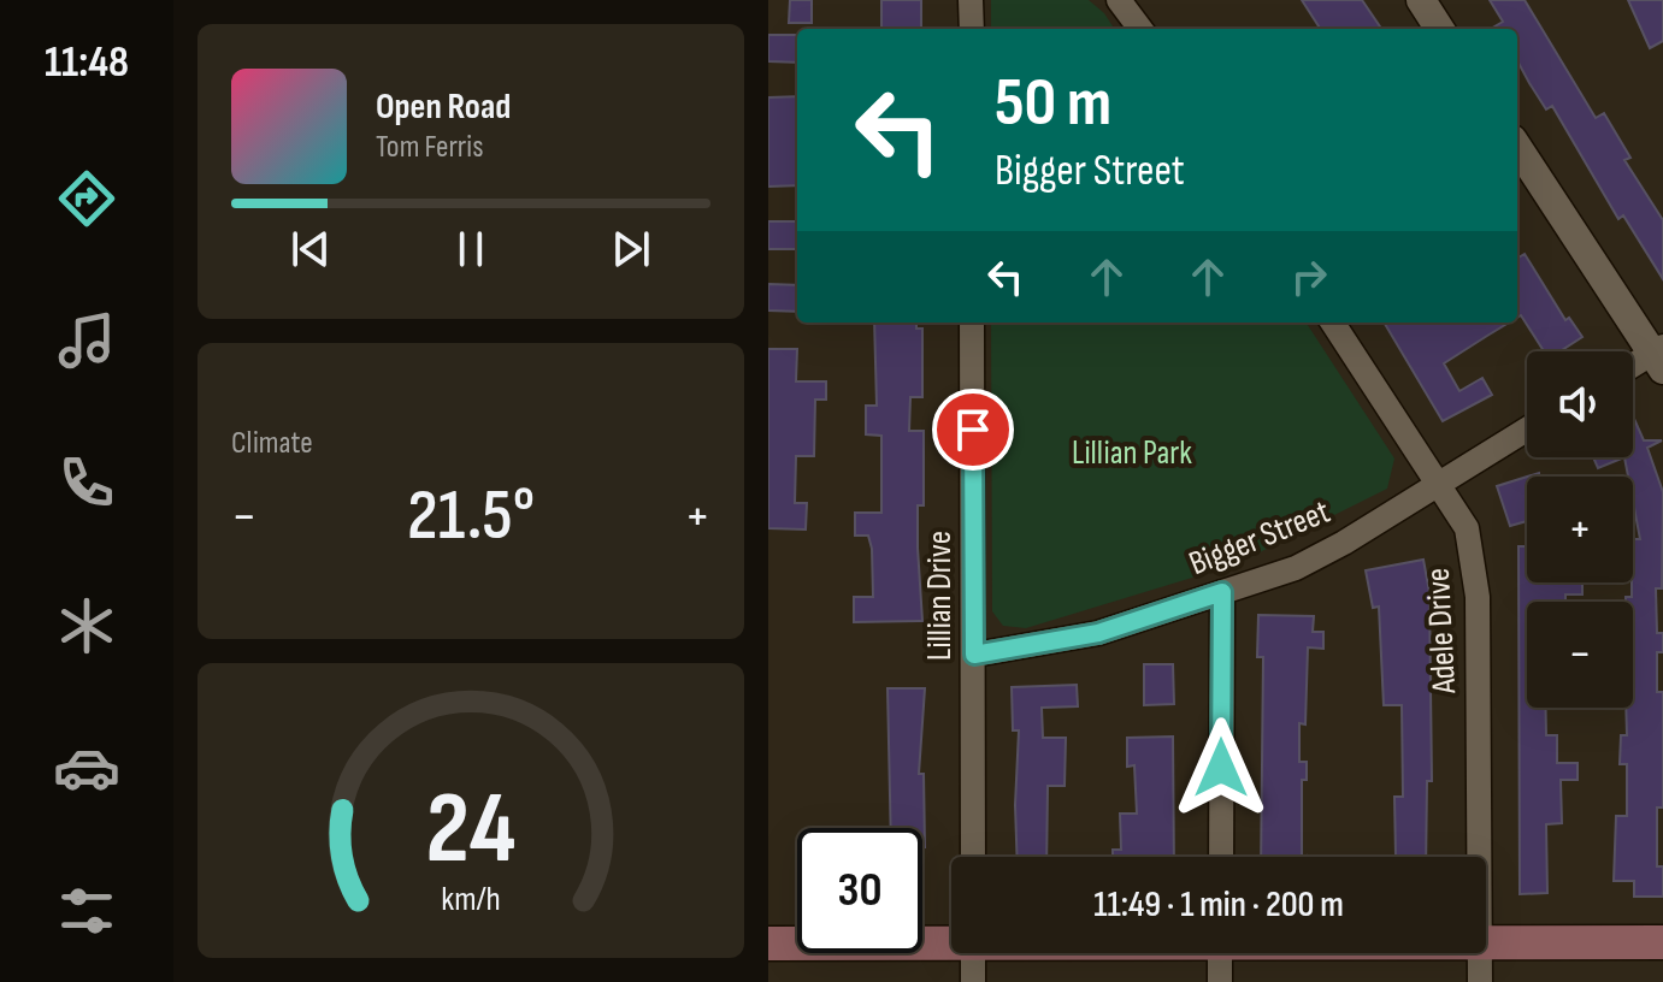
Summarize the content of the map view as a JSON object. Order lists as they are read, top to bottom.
{
  "streets": {
    "street": ["Bigger Street", "Lillian Drive", "Adele Drive"]
  },
  "crossings": [
    ["Bigger Street", "Lillian Drive"],
    ["Bigger Street", "Adele Drive"]
  ],
  "parks": ["Lillian Park"],
  "page": {
    "tabs": "11:48",
    "turn": ["50 m", "Bigger Street"],
    "song": ["Open Road", "Tom Ferris"],
    "tile": "Climate",
    "map_buttons": ["+", "−"],
    "heat": ["−", "21.5°", "+"],
    "limit": "30",
    "trip": "11:49 · 1 min · 200 m",
    "gauge": ["24", "km/h"]
  }
}
